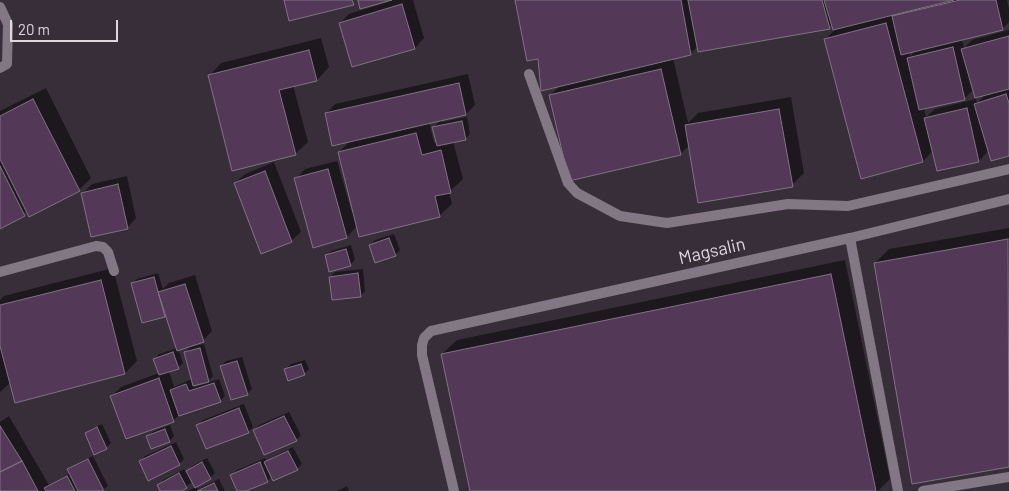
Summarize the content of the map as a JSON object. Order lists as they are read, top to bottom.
{
  "streets": {
    "street": ["Magsalin"]
  },
  "scale_bar": "20 m"
}
